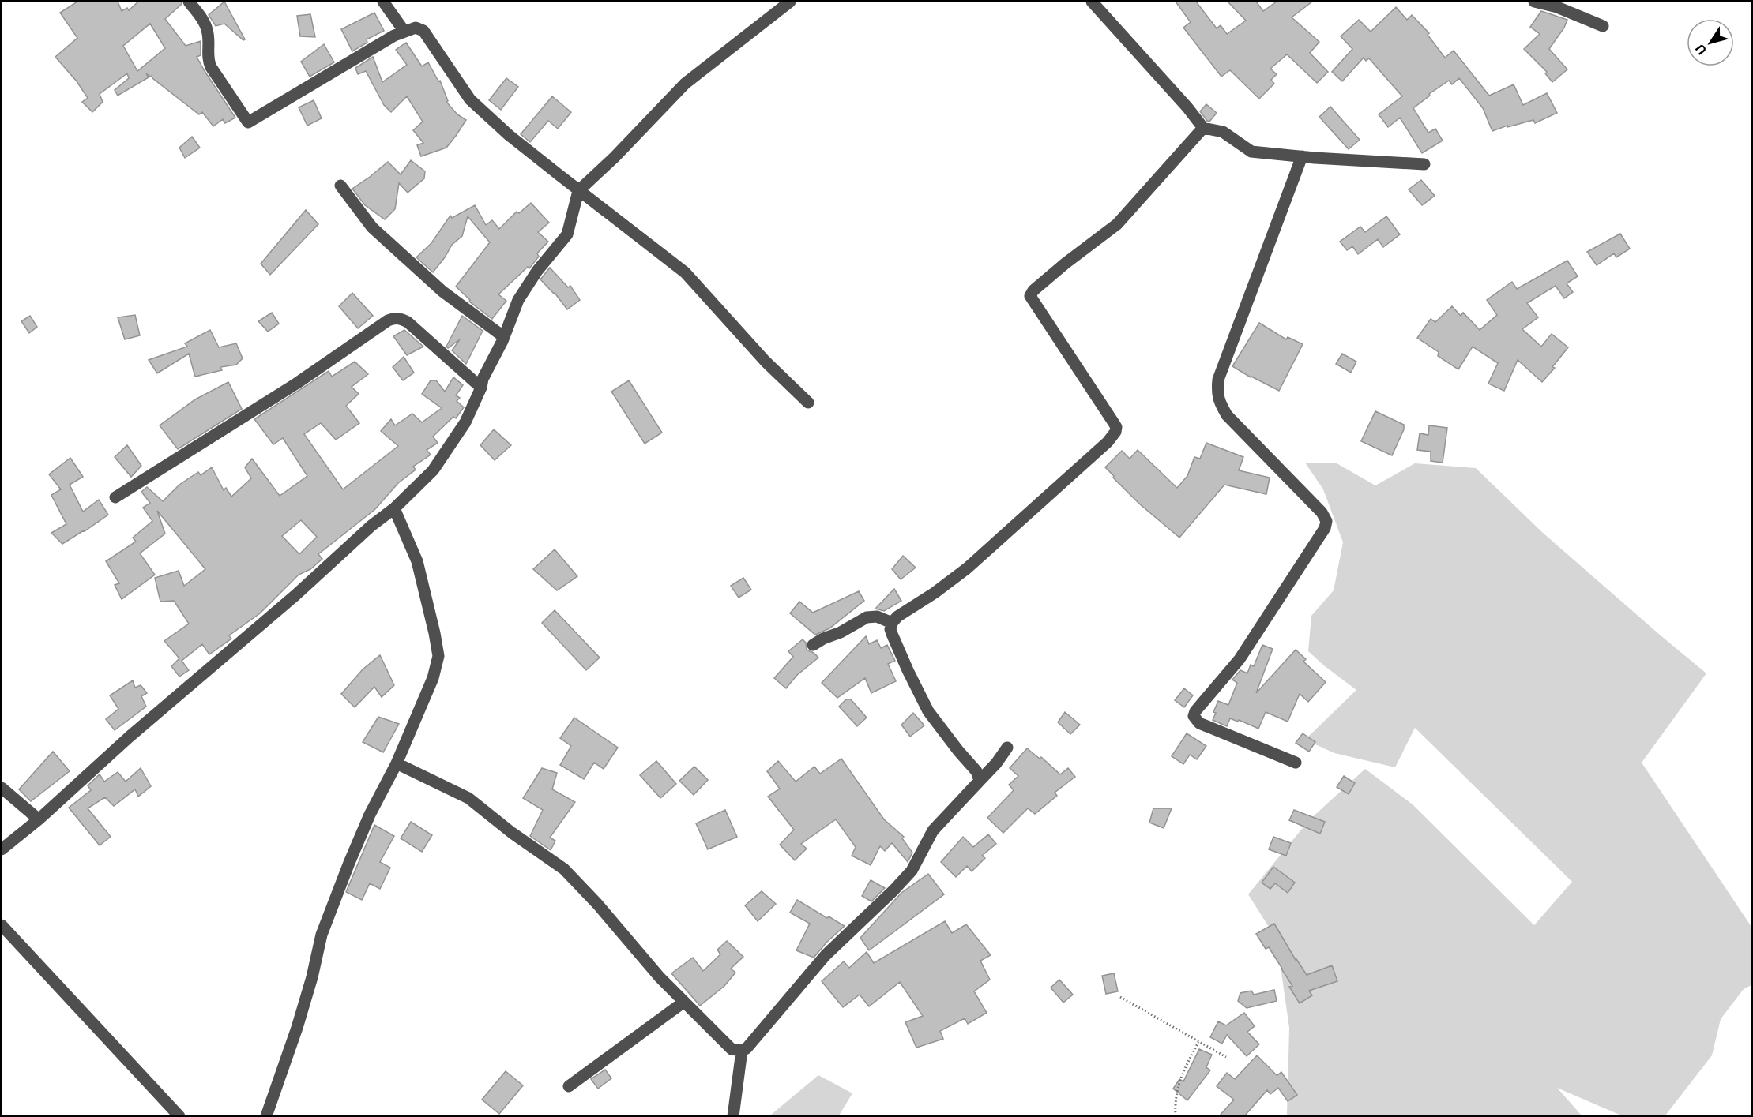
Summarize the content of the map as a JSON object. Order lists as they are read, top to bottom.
{
  "north": "bottom left"
}
